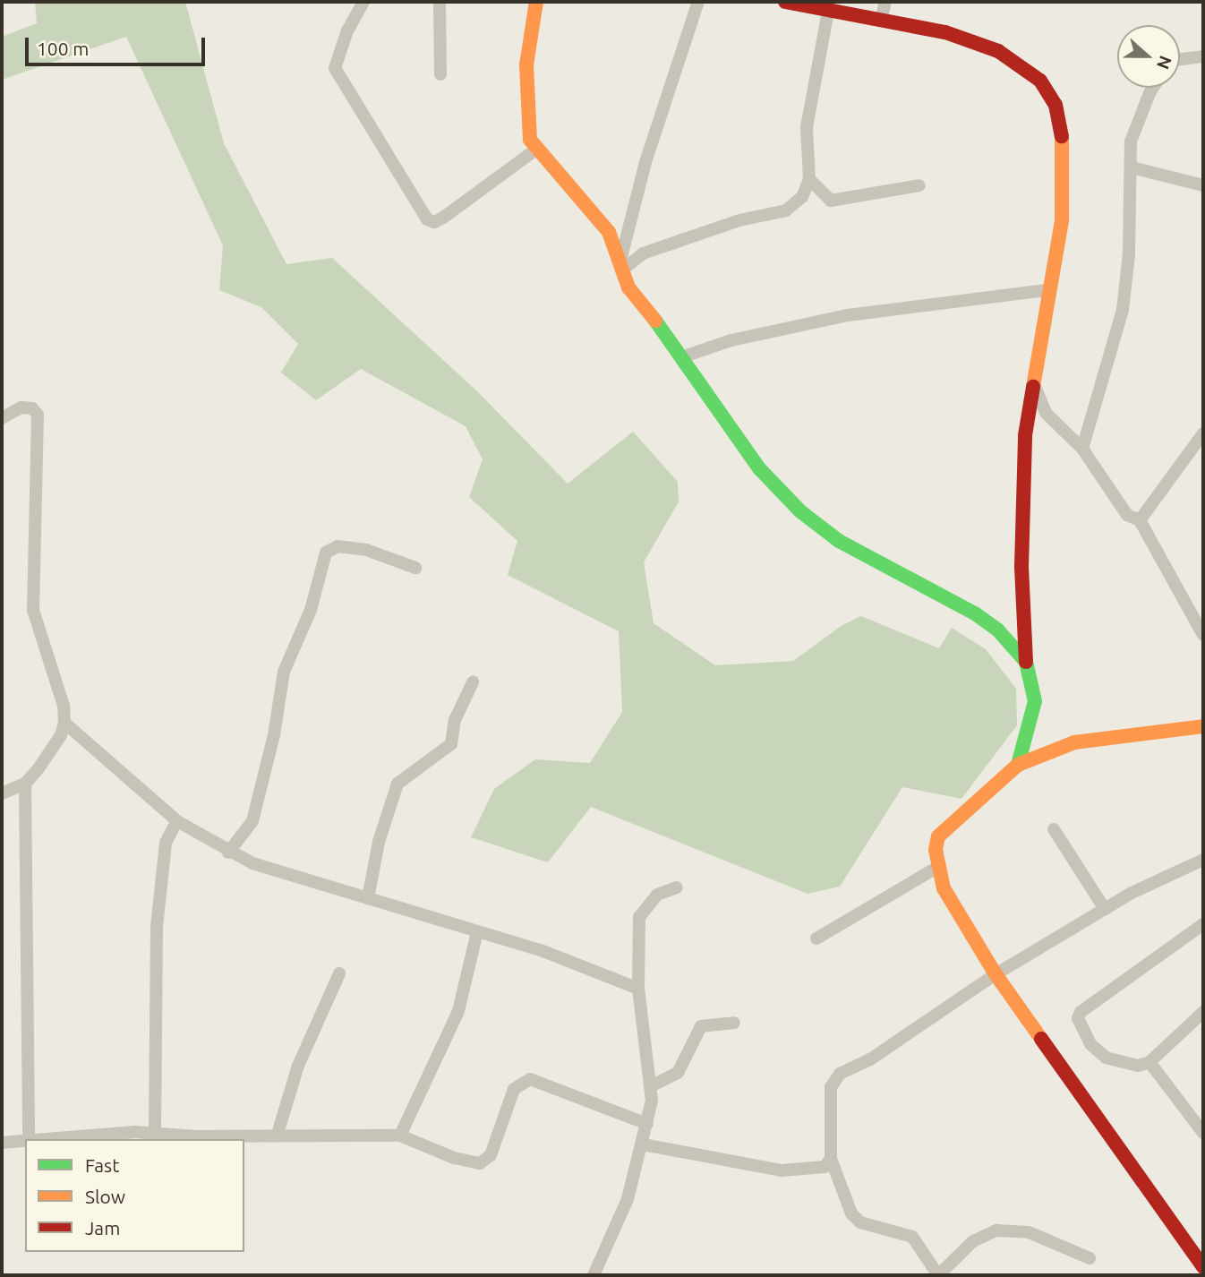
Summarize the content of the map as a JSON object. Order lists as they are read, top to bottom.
{
  "legend": ["Fast", "Slow", "Jam"],
  "scale_bar": "100 m",
  "north": "right"
}
